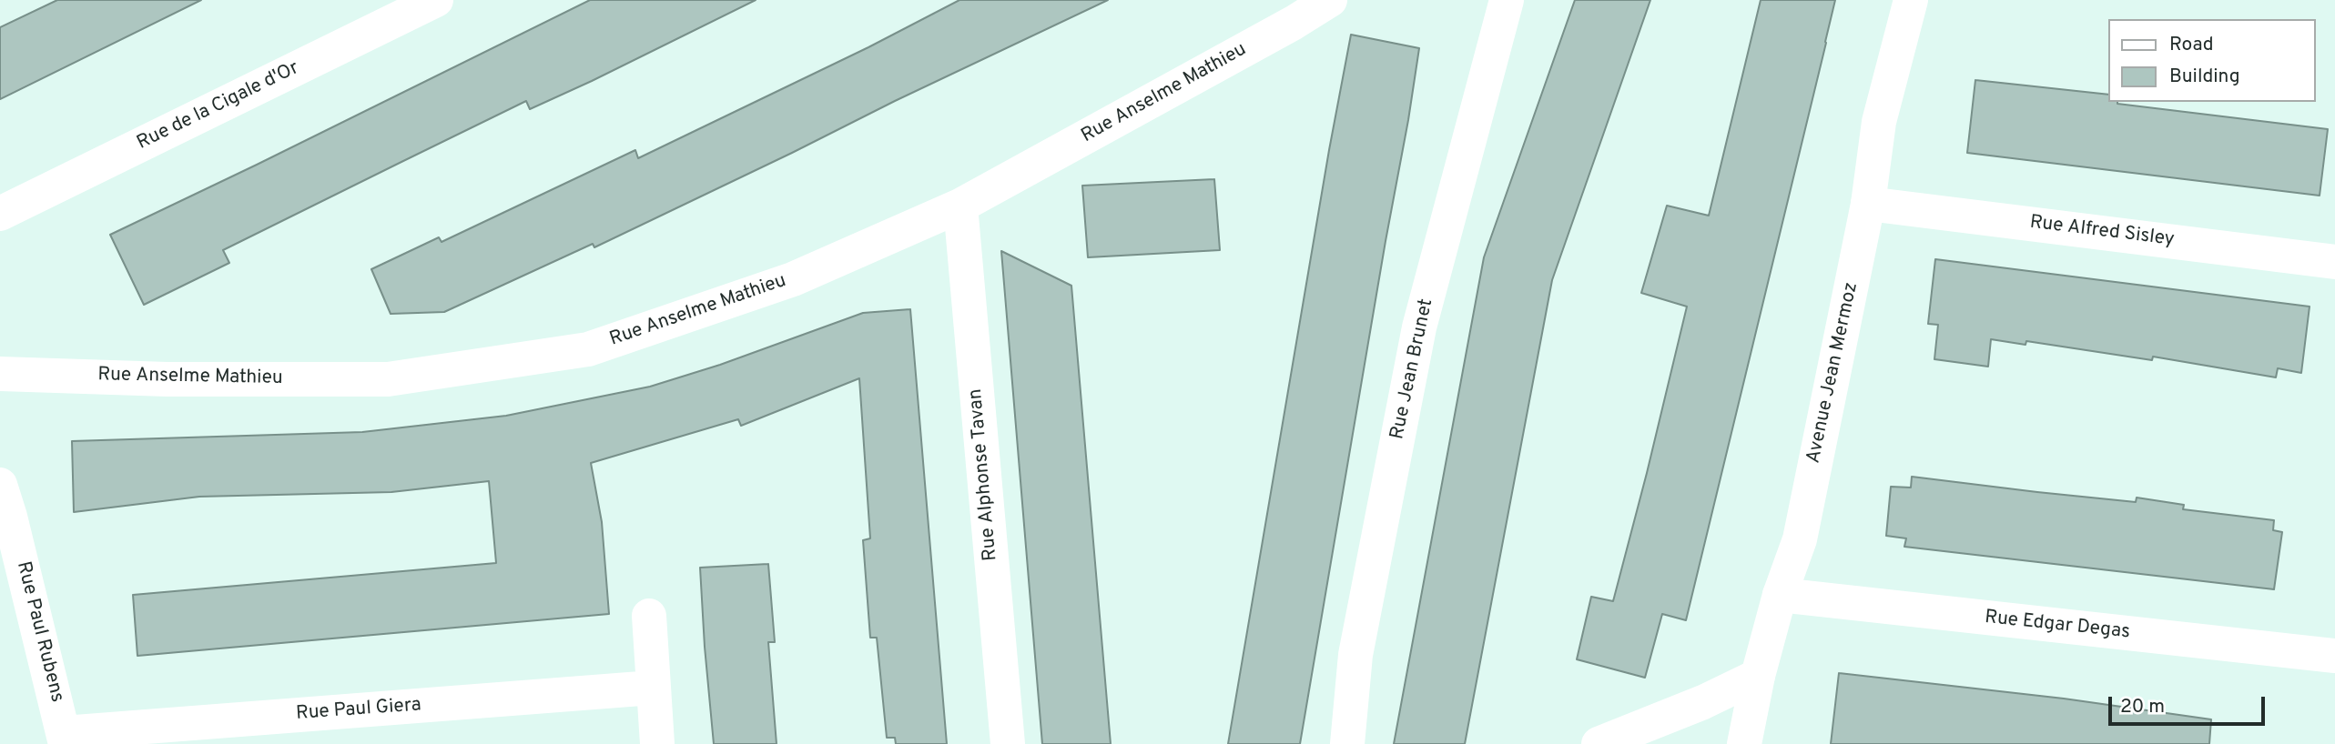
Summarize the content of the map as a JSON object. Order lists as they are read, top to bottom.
{
  "streets": {
    "street": [
      "Rue Anselme Mathieu",
      "Rue de la Cigale d'Or",
      "Rue Alfred Sisley",
      "Rue Jean Brunet",
      "Avenue Jean Mermoz",
      "Rue Alphonse Tavan",
      "Rue Edgar Degas",
      "Rue Paul Rubens",
      "Rue Paul Giera"
    ]
  },
  "crossings": [
    ["Rue Anselme Mathieu", "Rue Alphonse Tavan"],
    ["Rue Alfred Sisley", "Avenue Jean Mermoz"],
    ["Avenue Jean Mermoz", "Rue Edgar Degas"],
    ["Rue Paul Rubens", "Rue Paul Giera"]
  ],
  "legend": ["Road", "Building"],
  "scale_bar": "20 m"
}
